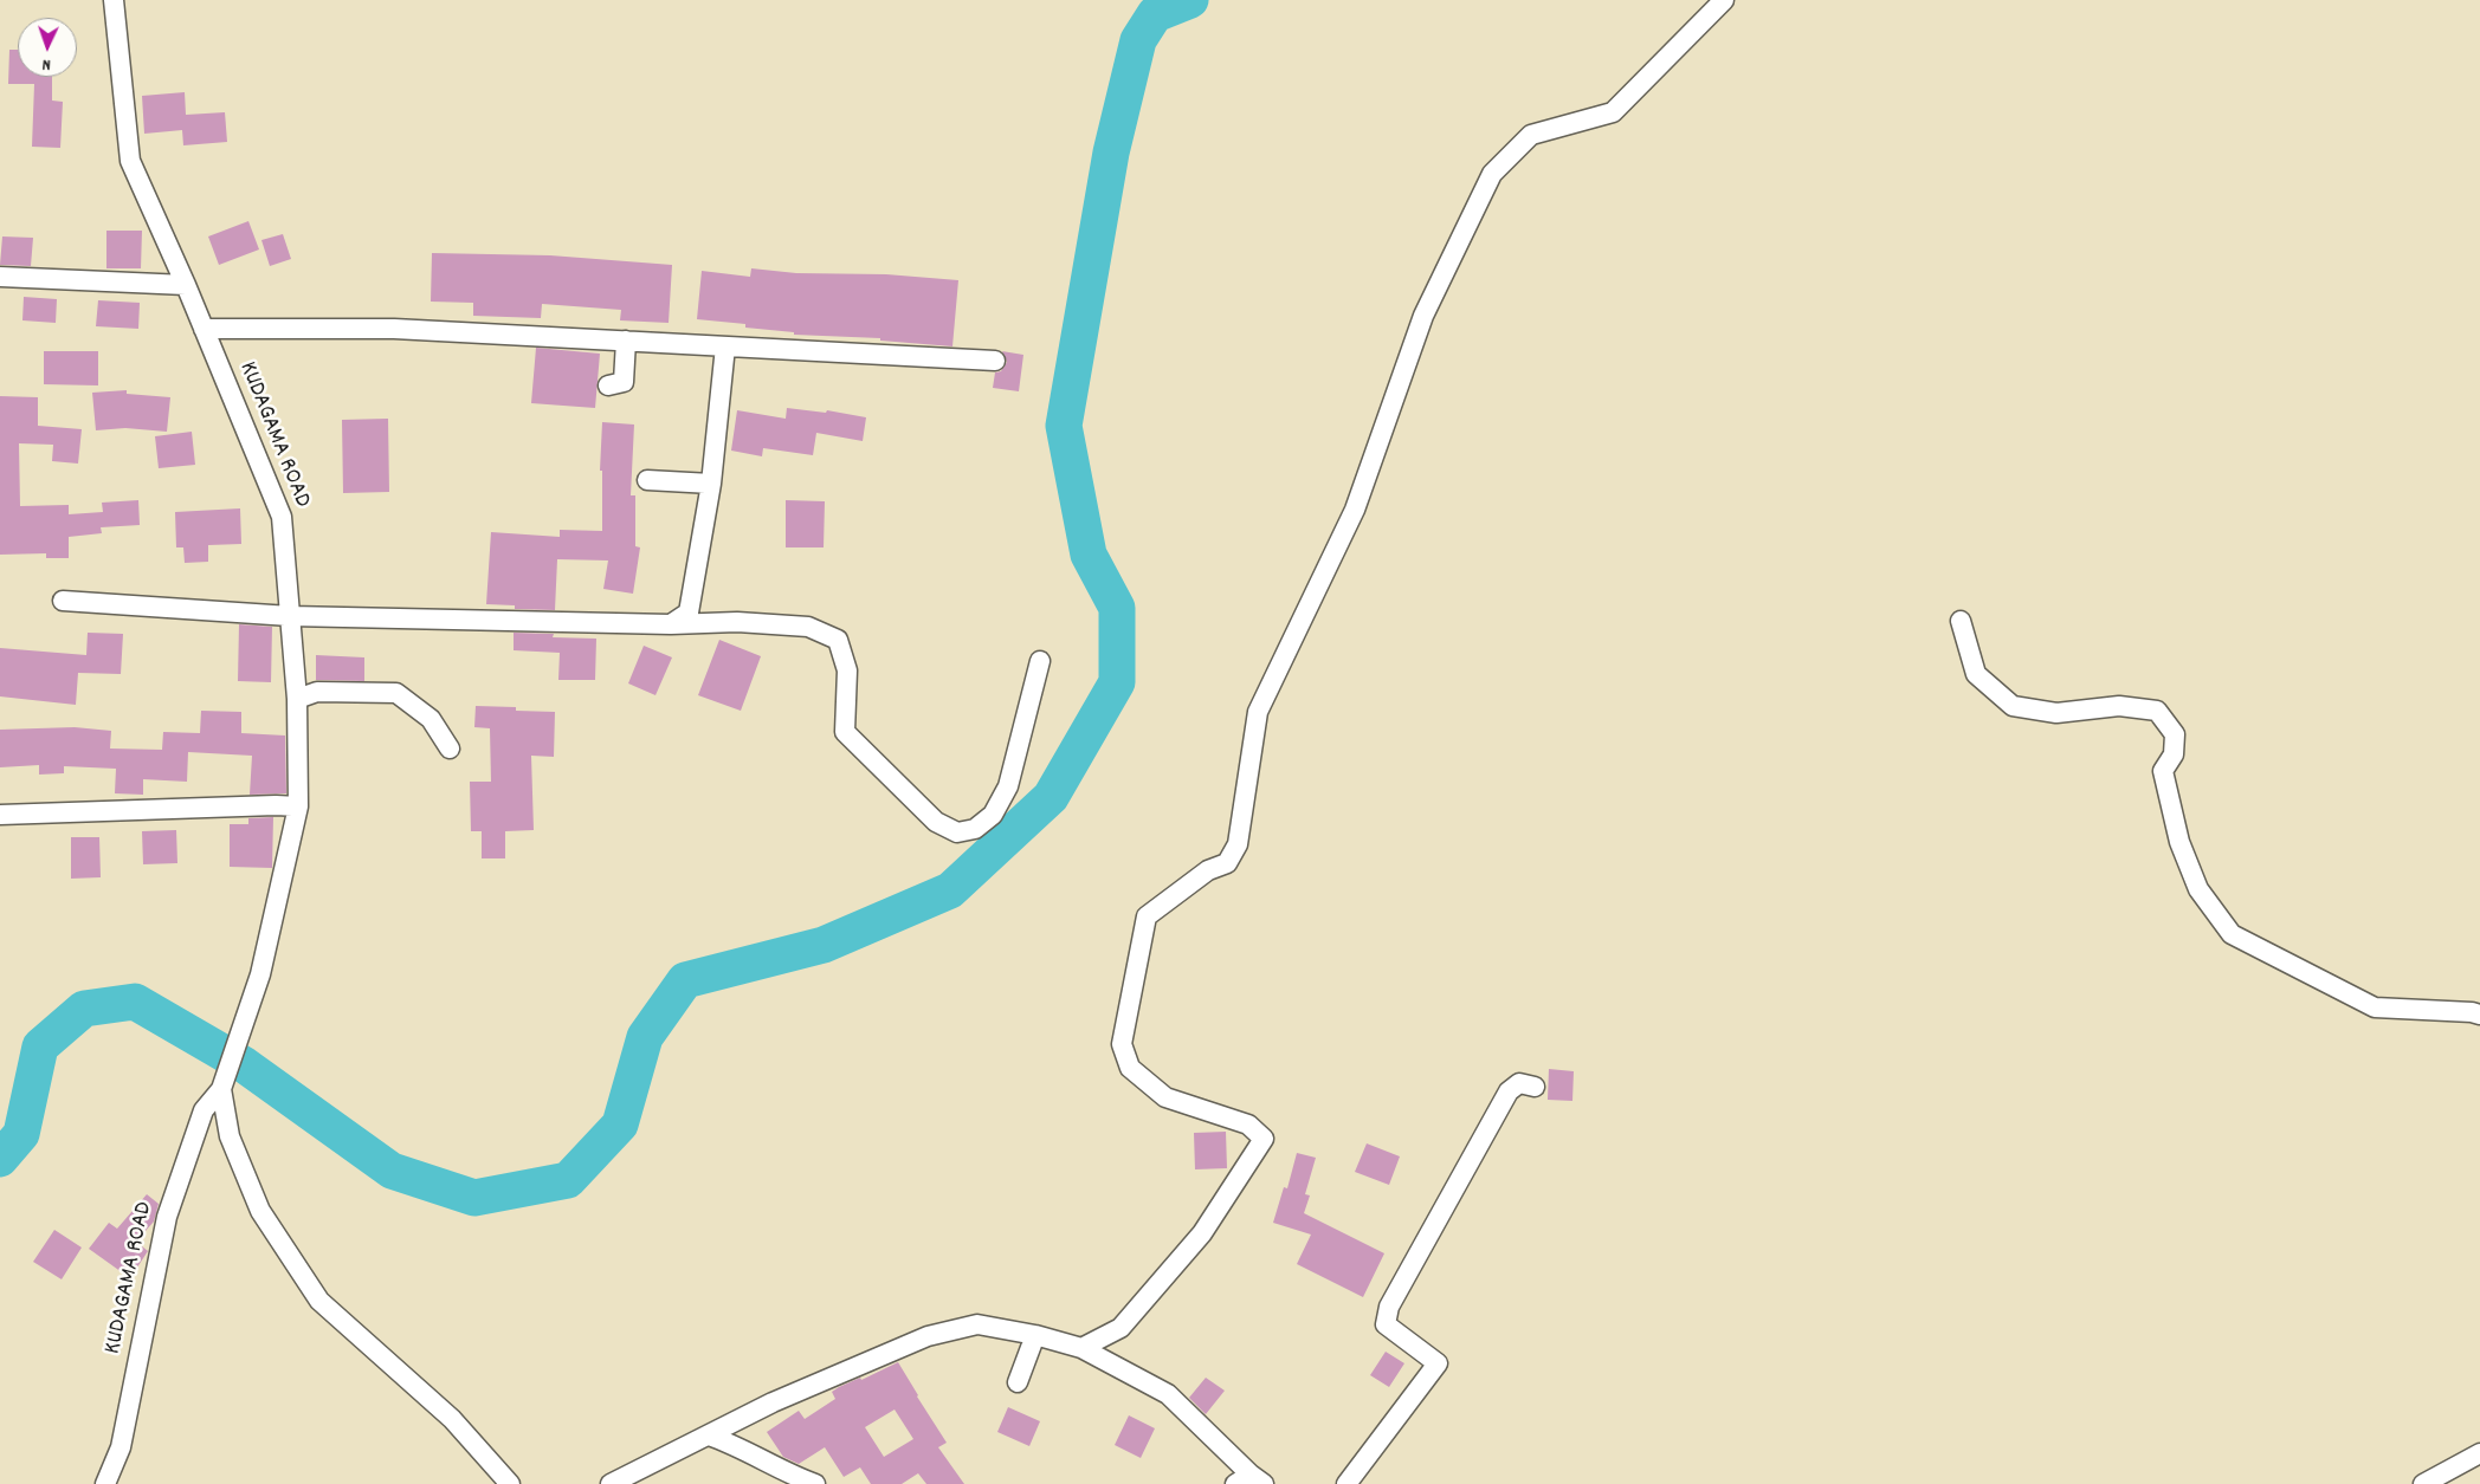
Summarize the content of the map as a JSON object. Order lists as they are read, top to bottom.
{
  "streets": {
    "street": ["KUDAGAMA ROAD"]
  },
  "north": "bottom"
}
